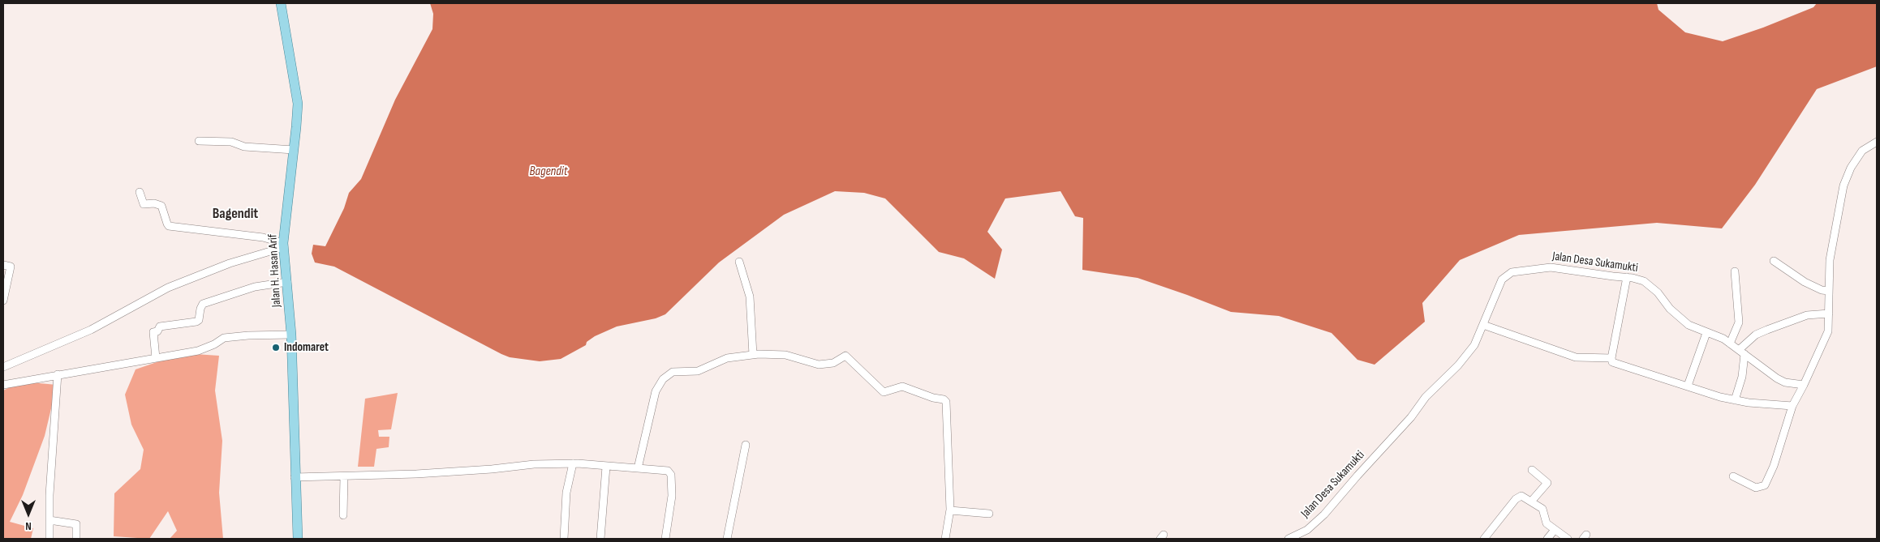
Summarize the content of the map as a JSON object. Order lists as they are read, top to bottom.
{
  "streets": {
    "main road": ["Jalan H. Hasan Arif"],
    "street": ["Jalan Desa Sukamukti"]
  },
  "districts": ["Bagendit"],
  "water": ["Bagendit"],
  "places": ["Indomaret"],
  "north": "bottom"
}
